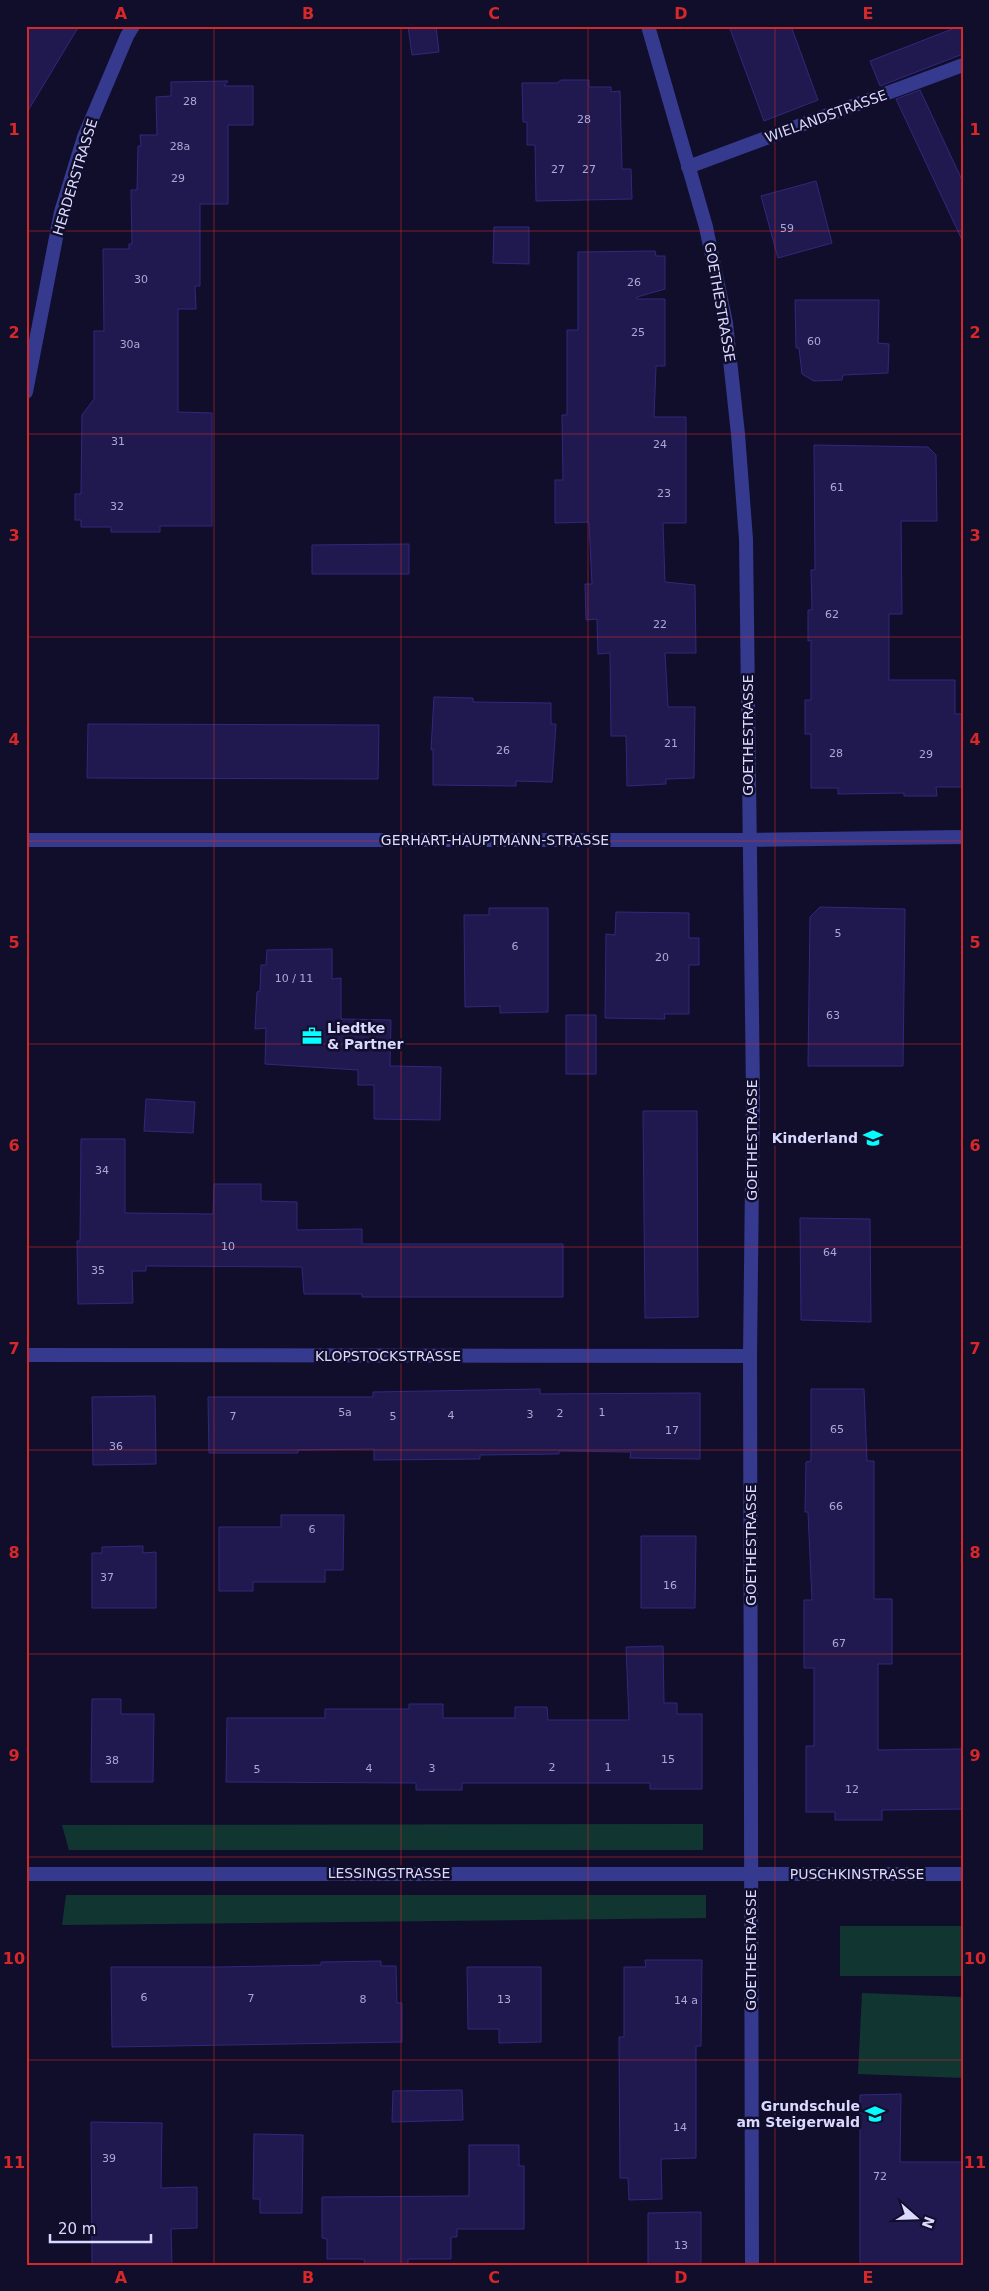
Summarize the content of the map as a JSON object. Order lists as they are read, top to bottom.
{
  "streets": {
    "street": [
      "WIELANDSTRASSE",
      "HERDERSTRASSE",
      "GOETHESTRASSE",
      "GERHART-HAUPTMANN-STRASSE",
      "KLOPSTOCKSTRASSE",
      "LESSINGSTRASSE",
      "PUSCHKINSTRASSE"
    ]
  },
  "crossings": [
    ["WIELANDSTRASSE", "GOETHESTRASSE"],
    ["GOETHESTRASSE", "GERHART-HAUPTMANN-STRASSE"],
    ["GOETHESTRASSE", "KLOPSTOCKSTRASSE"],
    ["GOETHESTRASSE", "LESSINGSTRASSE"],
    ["GOETHESTRASSE", "PUSCHKINSTRASSE"],
    ["LESSINGSTRASSE", "PUSCHKINSTRASSE"]
  ],
  "places": {
    "office": ["Liedtke & Partner"],
    "school or university": ["Kinderland", "Grundschule am Steigerwald"]
  },
  "house_numbers": [
    "28",
    "28",
    "28a",
    "27",
    "27",
    "29",
    "59",
    "30",
    "26",
    "25",
    "60",
    "30a",
    "31",
    "24",
    "61",
    "23",
    "32",
    "62",
    "22",
    "21",
    "26",
    "28",
    "29",
    "5",
    "6",
    "20",
    "10 / 11",
    "63",
    "34",
    "10",
    "64",
    "35",
    "5a",
    "1",
    "2",
    "3",
    "4",
    "7",
    "5",
    "65",
    "17",
    "36",
    "66",
    "6",
    "37",
    "16",
    "67",
    "15",
    "38",
    "2",
    "1",
    "4",
    "3",
    "5",
    "12",
    "6",
    "7",
    "8",
    "13",
    "14 a",
    "14",
    "39",
    "72",
    "13"
  ],
  "scale_bar": "20 m",
  "north": "right",
  "grid": {
    "columns": [
      "A",
      "B",
      "C",
      "D",
      "E"
    ],
    "rows": [
      "1",
      "2",
      "3",
      "4",
      "5",
      "6",
      "7",
      "8",
      "9",
      "10",
      "11"
    ]
  }
}
